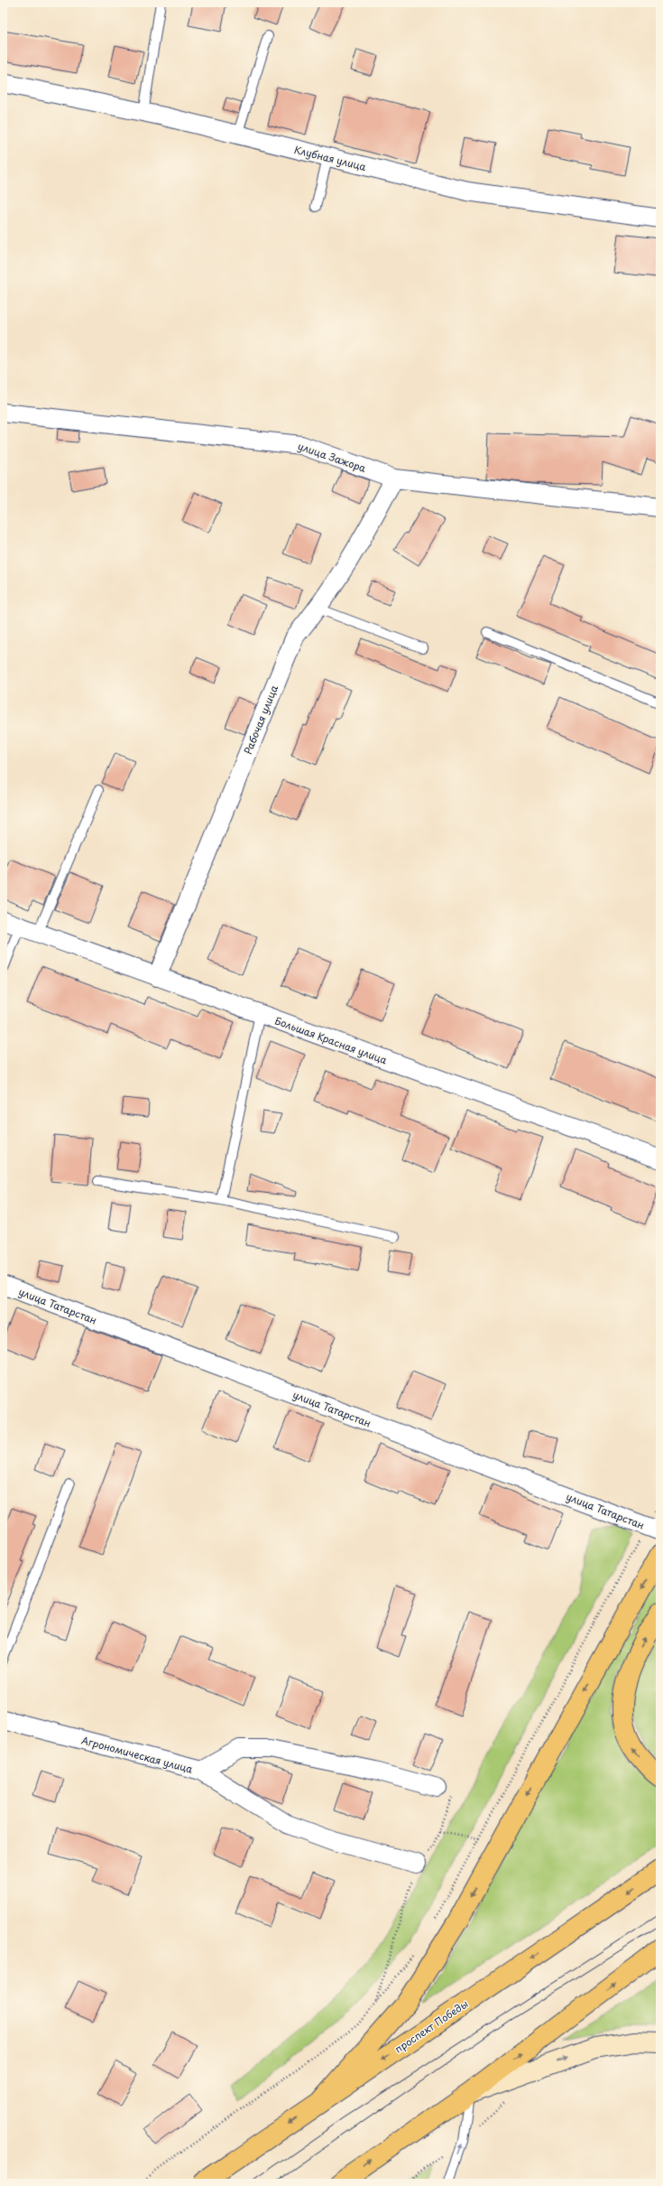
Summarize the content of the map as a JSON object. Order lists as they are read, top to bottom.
{
  "streets": {
    "main road": ["проспект Победы"],
    "street": [
      "Клубная улица",
      "улица Зажора",
      "Рабочая улица",
      "Большая Красная улица",
      "улица Татарстан",
      "Агрономическая улица"
    ]
  },
  "crossings": [
    ["улица Зажора", "Рабочая улица"],
    ["Рабочая улица", "Большая Красная улица"]
  ]
}
